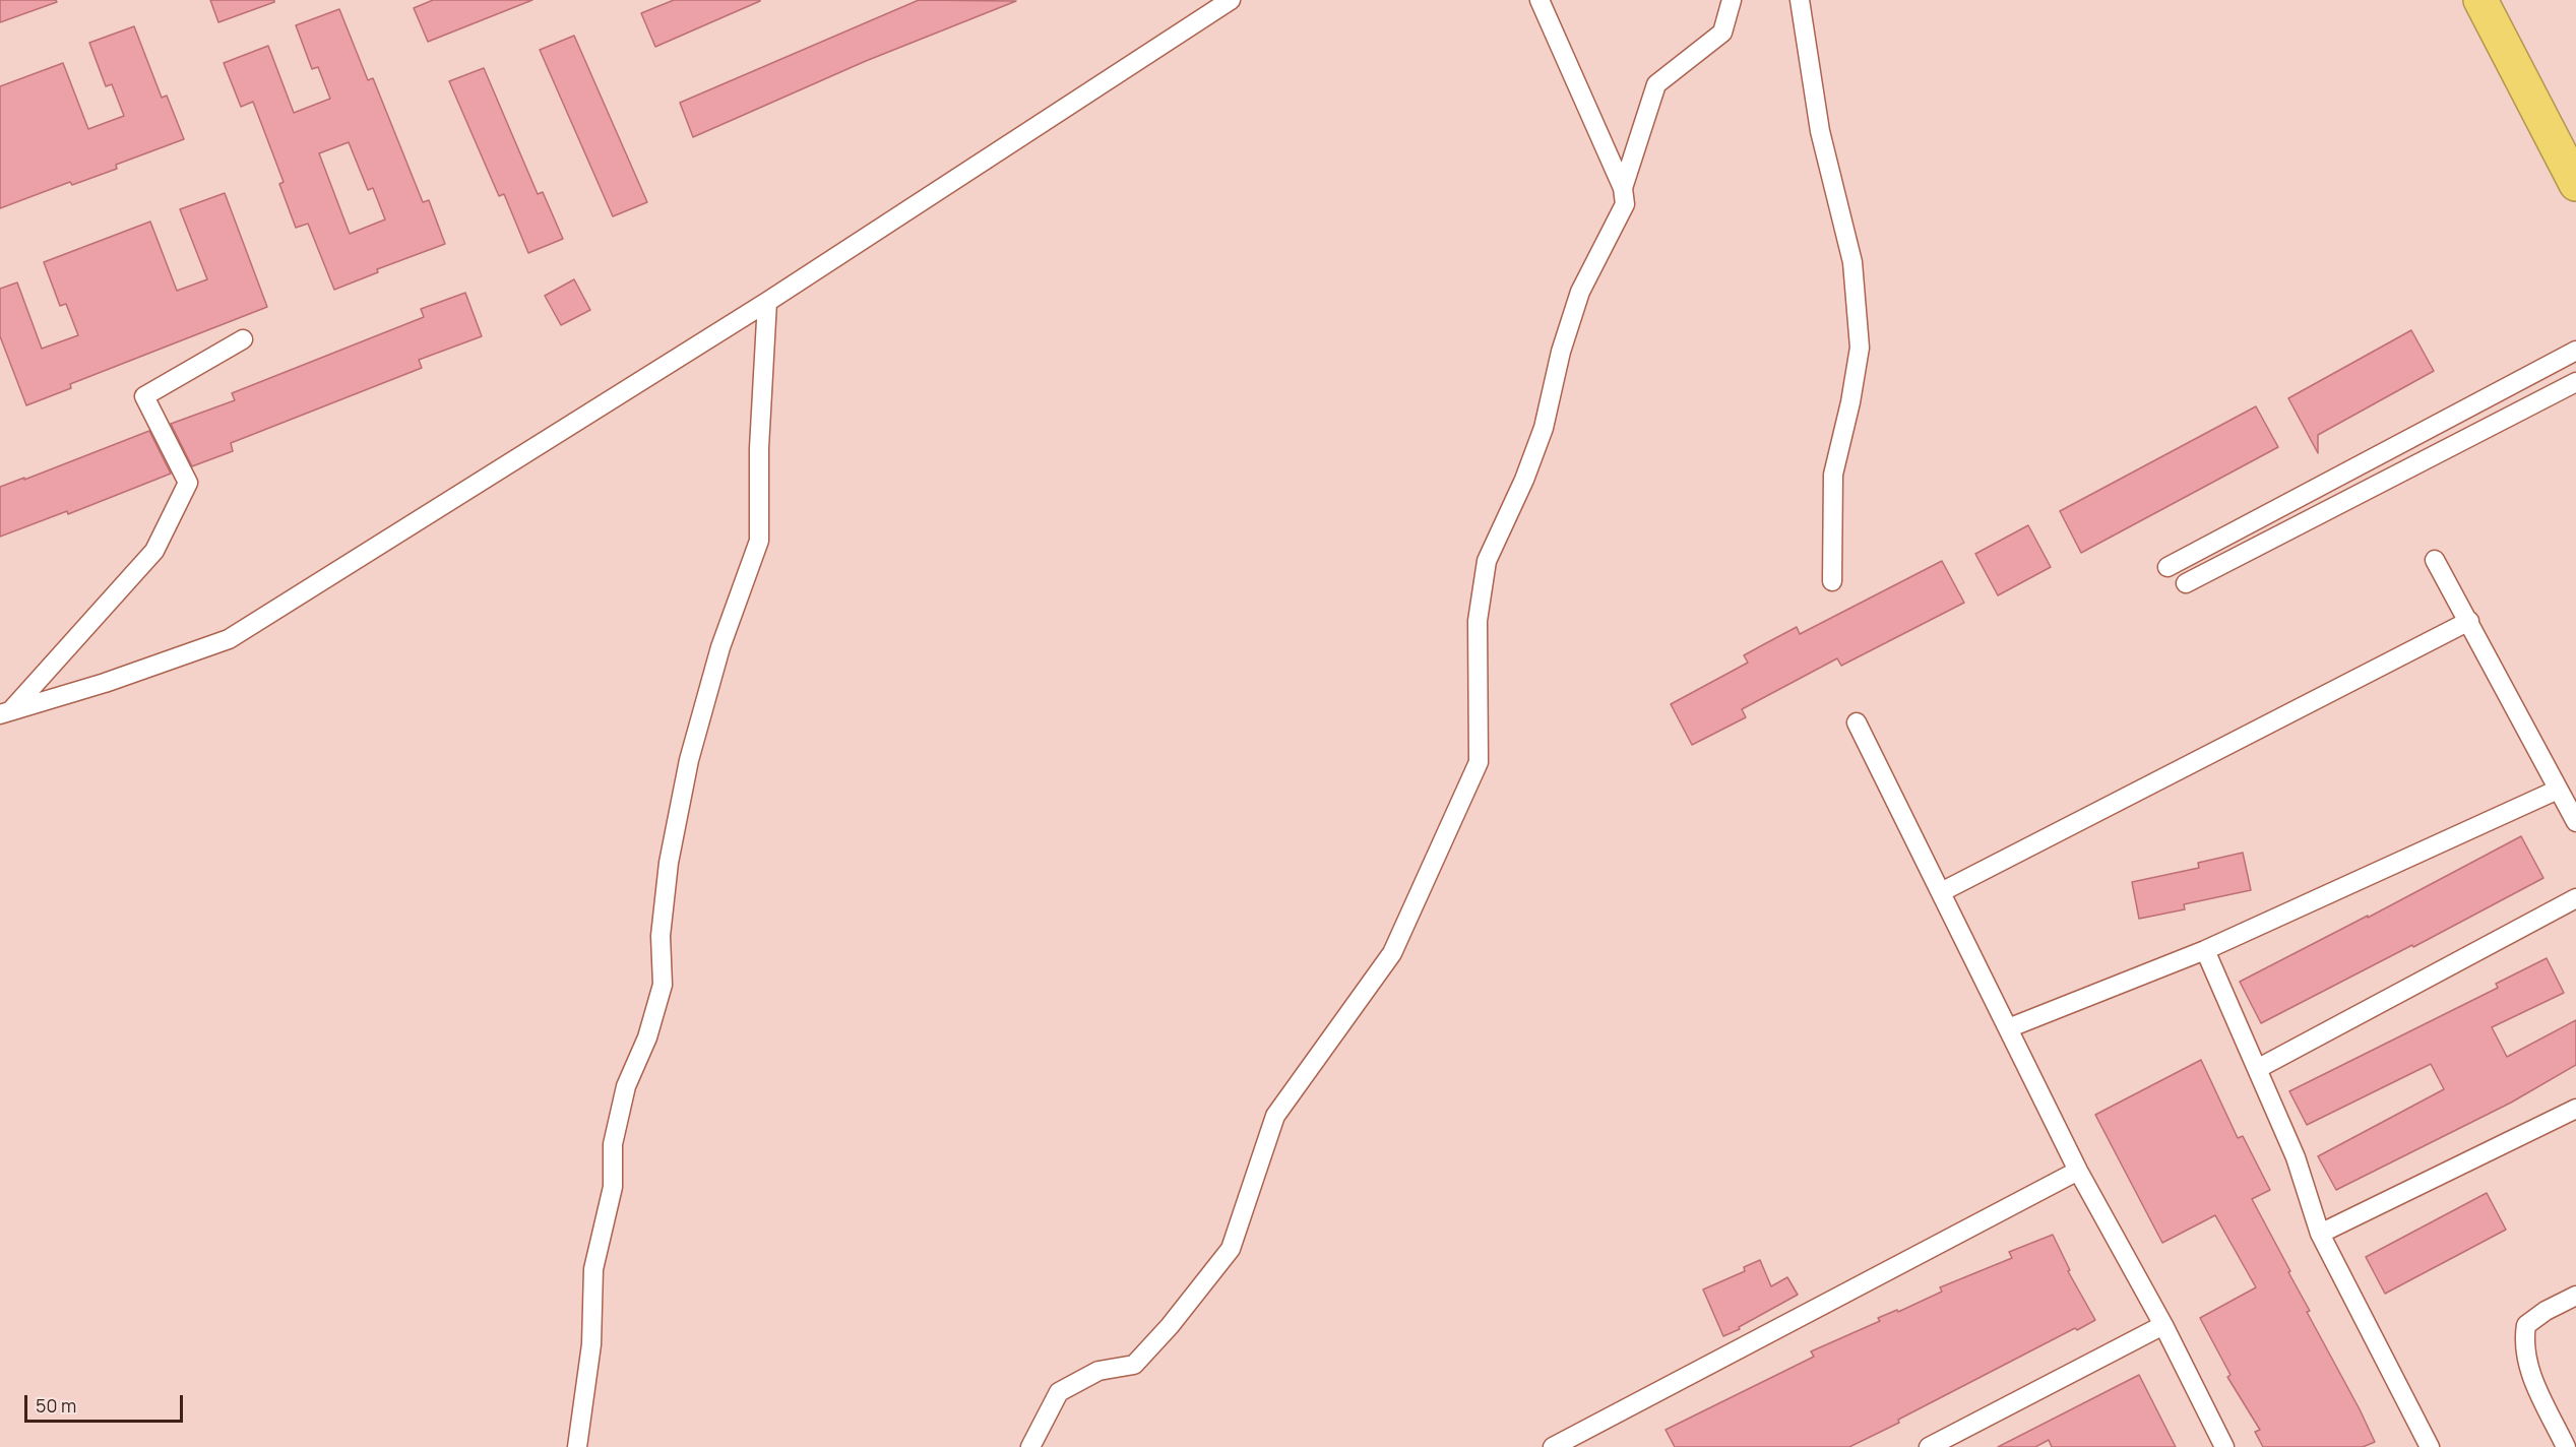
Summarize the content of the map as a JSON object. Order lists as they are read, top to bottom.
{
  "scale_bar": "50 m"
}
